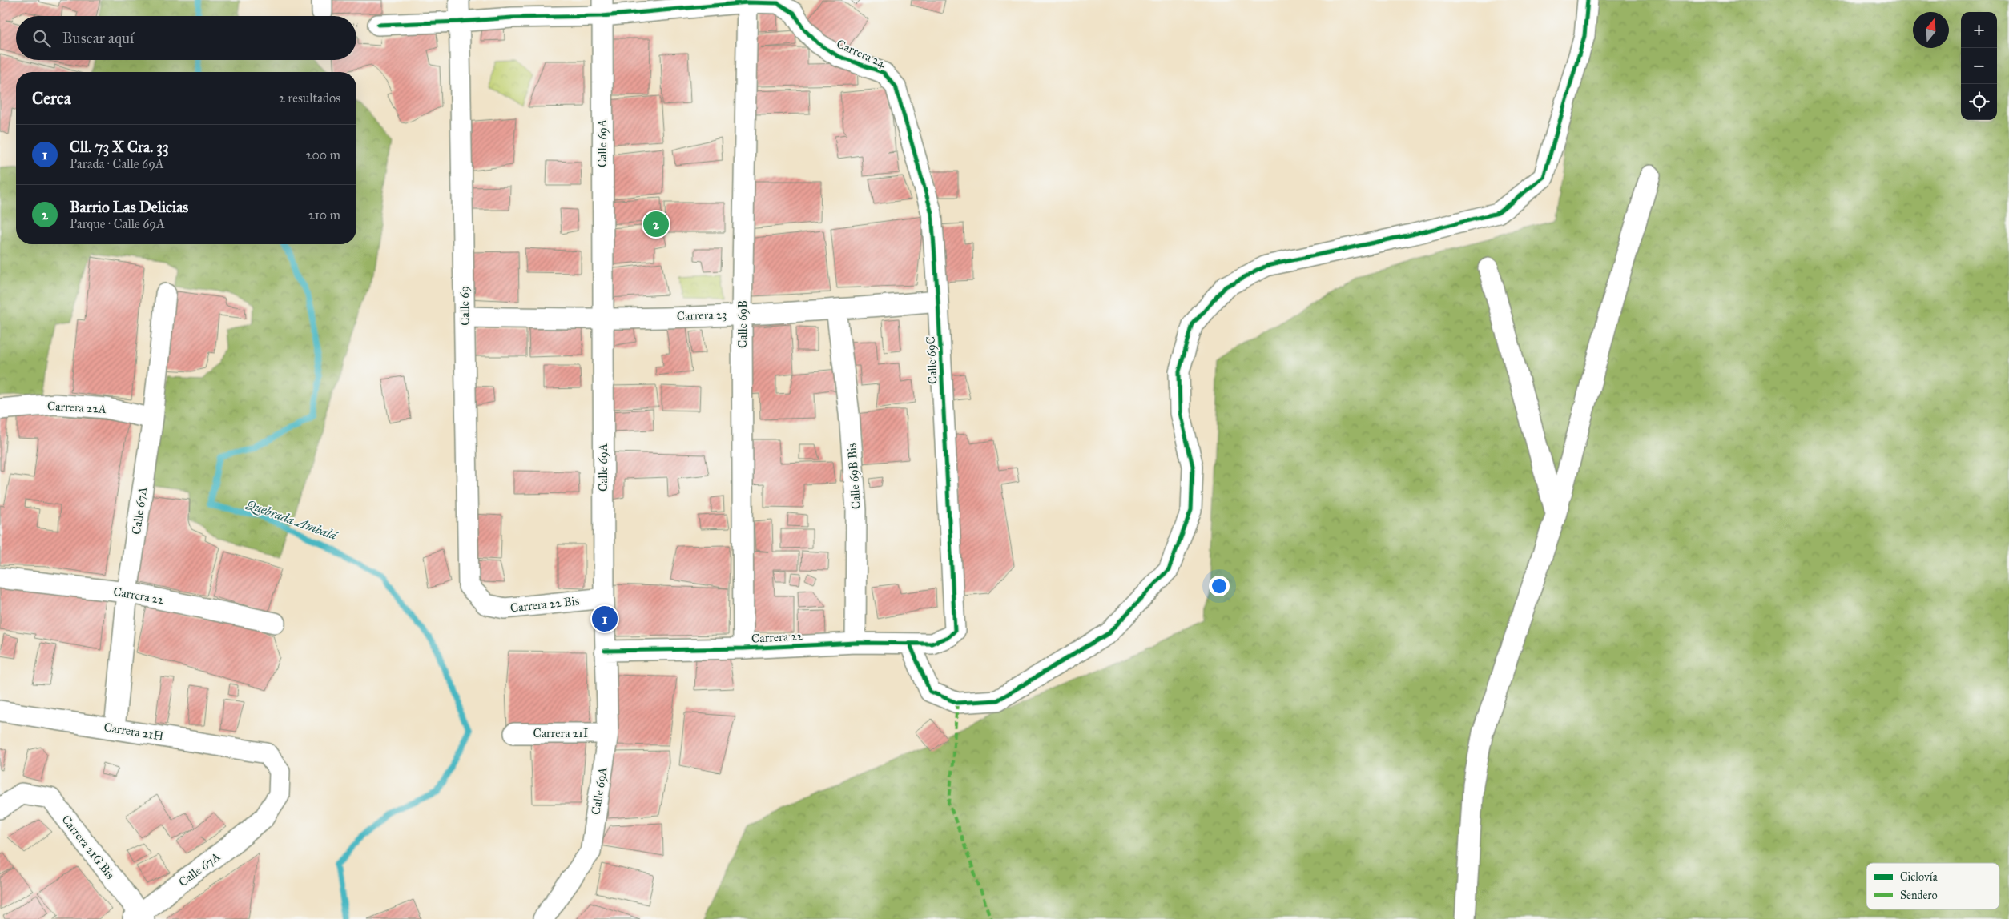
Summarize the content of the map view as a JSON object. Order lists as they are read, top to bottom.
{
  "streets": {
    "street": [
      "Carrera 24",
      "Calle 69A",
      "Calle 69",
      "Carrera 23",
      "Calle 69B",
      "Calle 69C",
      "Carrera 22A",
      "Calle 69B Bis",
      "Calle 67A",
      "Carrera 22",
      "Carrera 22 Bis",
      "Carrera 21H",
      "Carrera 21I",
      "Carrera 21G Bis"
    ]
  },
  "crossings": [
    ["Carrera 24", "Calle 69A"],
    ["Carrera 24", "Calle 69"],
    ["Carrera 24", "Calle 69B"],
    ["Carrera 24", "Calle 69C"],
    ["Calle 69A", "Carrera 23"],
    ["Calle 69A", "Carrera 22"],
    ["Calle 69A", "Carrera 22 Bis"],
    ["Calle 69A", "Carrera 21I"],
    ["Calle 69", "Carrera 23"],
    ["Calle 69", "Carrera 22 Bis"],
    ["Carrera 23", "Calle 69B"],
    ["Carrera 23", "Calle 69C"],
    ["Carrera 23", "Calle 69B Bis"],
    ["Calle 69B", "Carrera 22"],
    ["Calle 69C", "Carrera 22"],
    ["Carrera 22A", "Calle 67A"],
    ["Calle 69B Bis", "Carrera 22"],
    ["Calle 67A", "Carrera 22"],
    ["Calle 67A", "Carrera 21H"],
    ["Calle 67A", "Carrera 21G Bis"]
  ],
  "water": ["Quebrada Ambalá"],
  "legend": ["Ciclovía", "Sendero"],
  "north": "top",
  "page": {
    "map_buttons": ["+", "−"],
    "search": "Buscar aquí",
    "heading": ["Cerca", "2 resultados"],
    "list": [
      {
        "mark": "1",
        "name": "Cll. 73 X Cra. 33",
        "note": "Parada · Calle 69A",
        "value": "200 m"
      },
      {
        "mark": "2",
        "name": "Barrio Las Delicias",
        "note": "Parque · Calle 69A",
        "value": "210 m"
      }
    ],
    "pins": ["2", "1"]
  }
}
